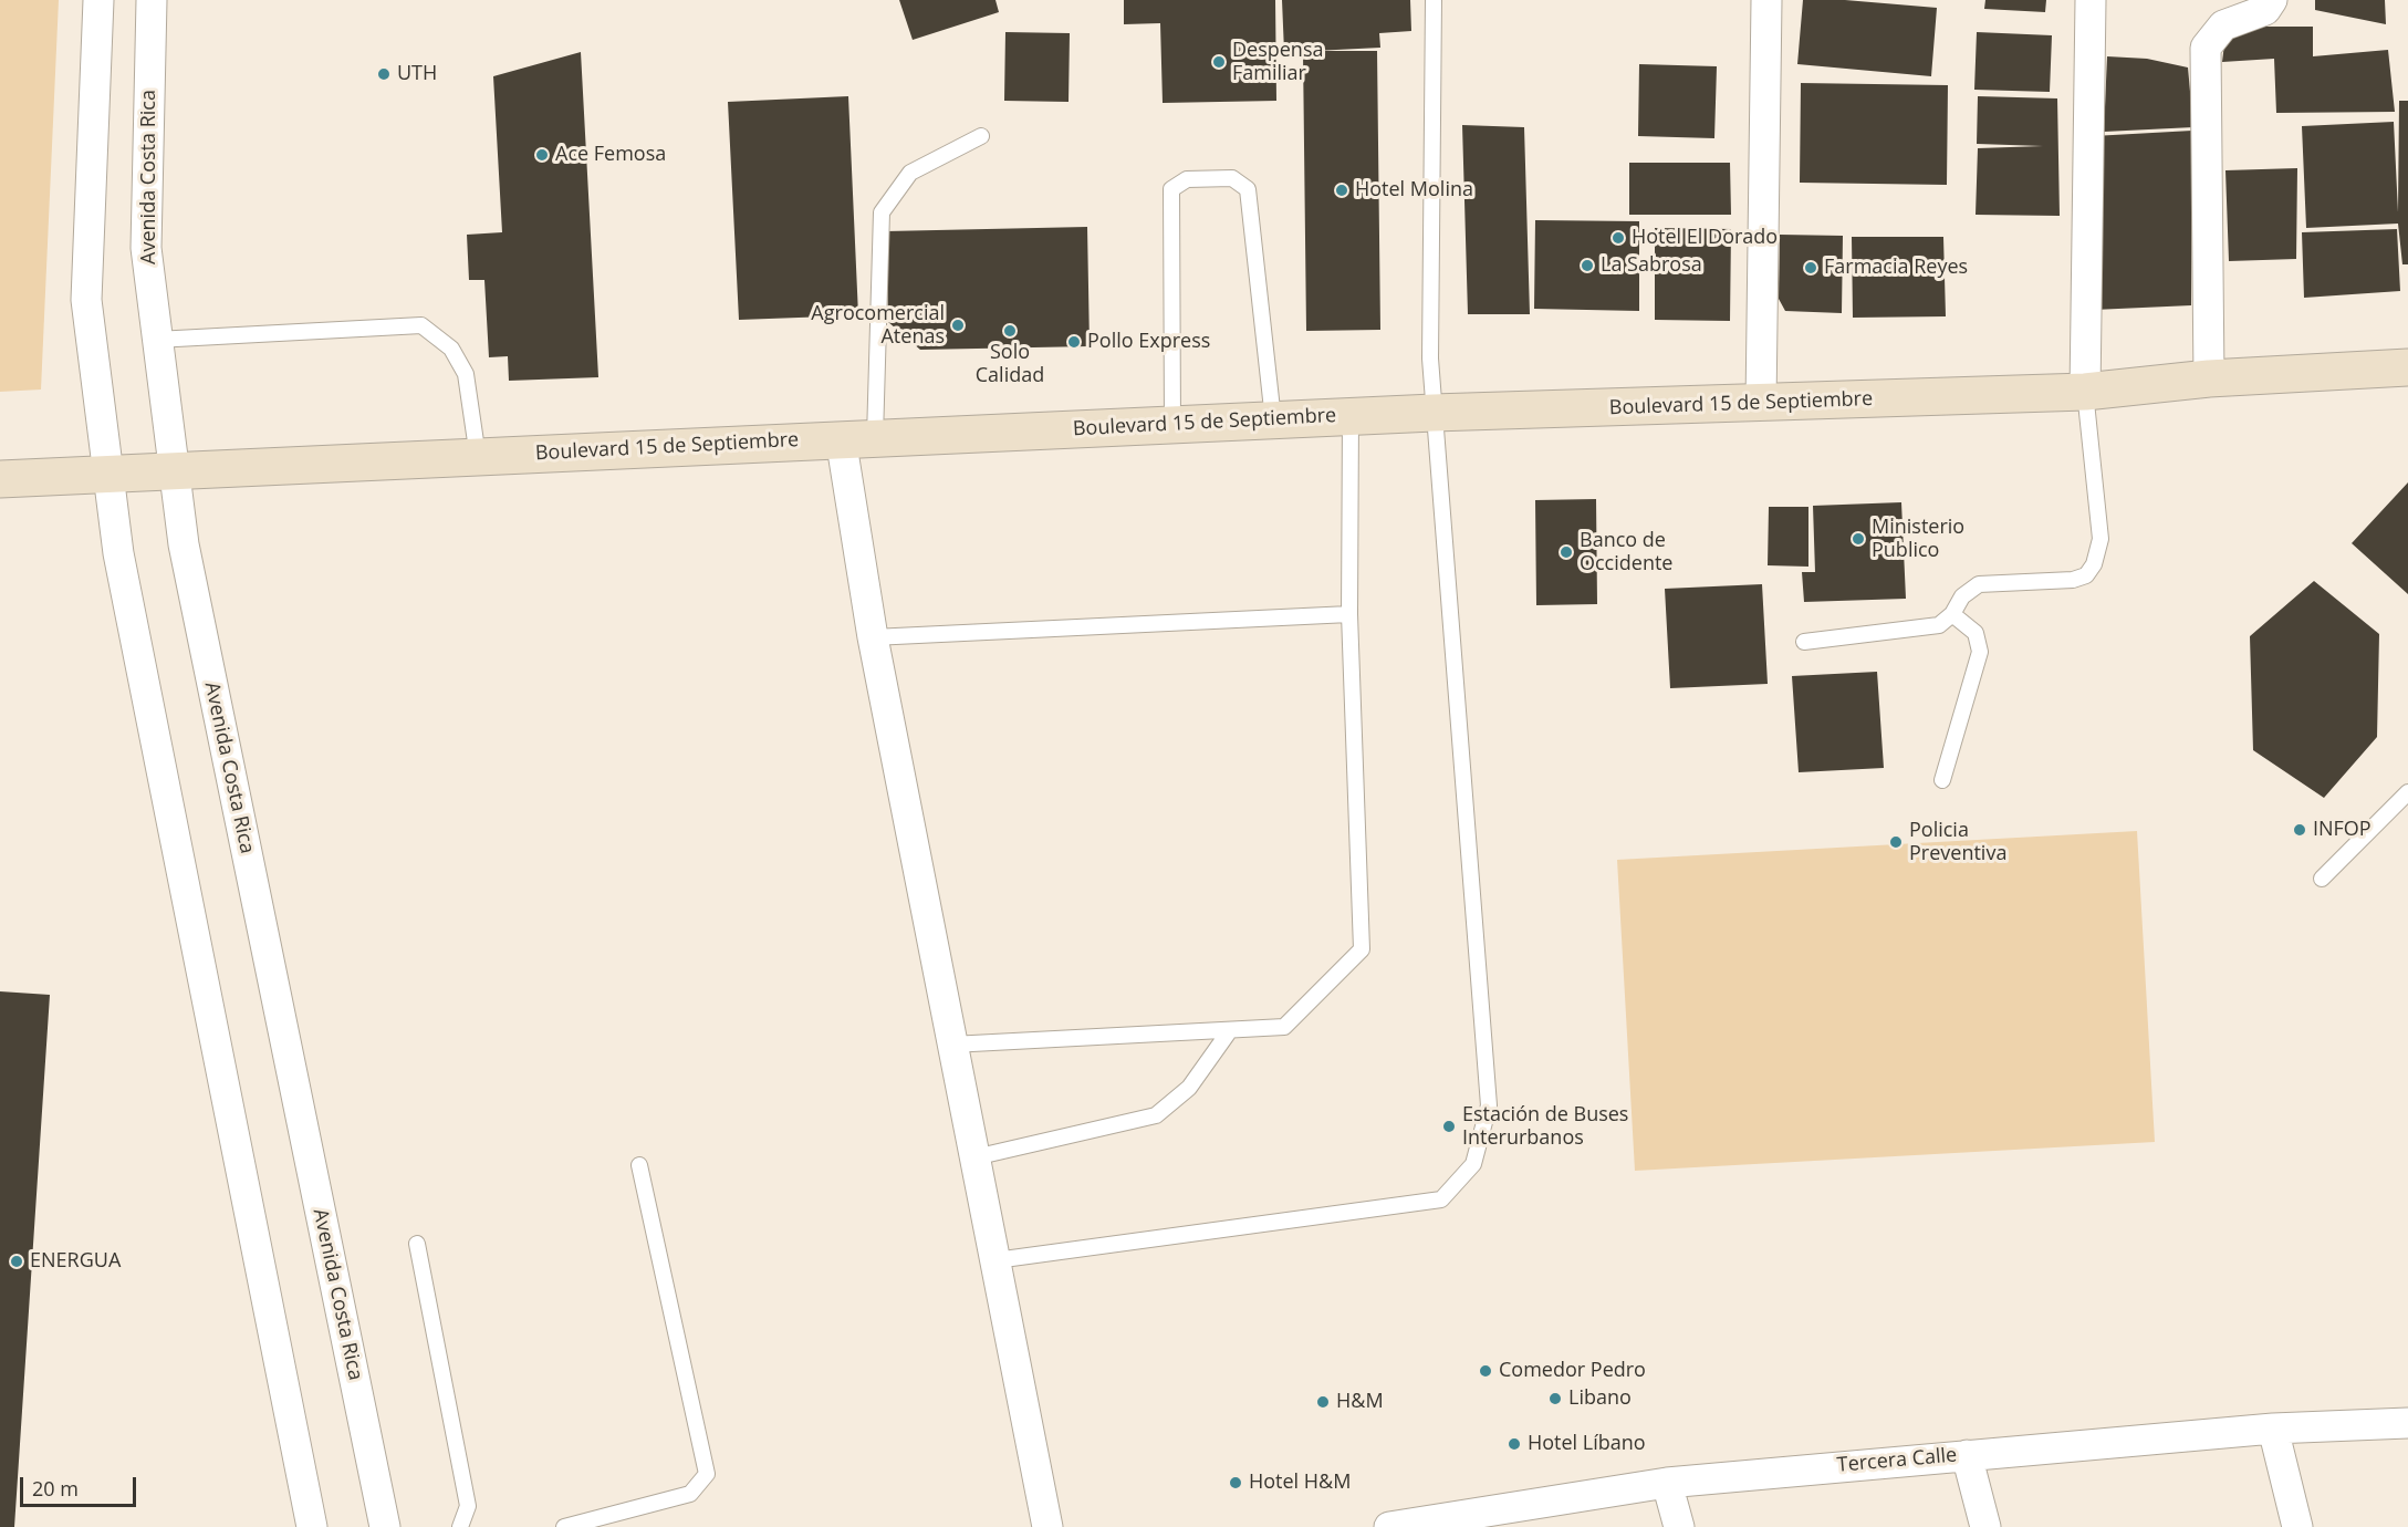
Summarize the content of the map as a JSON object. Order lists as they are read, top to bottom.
{
  "streets": {
    "street": ["Avenida Costa Rica", "Boulevard 15 de Septiembre", "Tercera Calle"]
  },
  "crossings": [
    ["Avenida Costa Rica", "Boulevard 15 de Septiembre"]
  ],
  "places": [
    "Despensa Familiar",
    "UTH",
    "Ace Femosa",
    "Hotel Molina",
    "Hotel El Dorado",
    "La Sabrosa",
    "Farmacia Reyes",
    "Agrocomercial Atenas",
    "Solo Calidad",
    "Pollo Express",
    "Ministerio Publico",
    "Banco de Occidente",
    "INFOP",
    "Policia Preventiva",
    "Estación de Buses Interurbanos",
    "ENERGUA",
    "Comedor Pedro",
    "Libano",
    "H&M",
    "Hotel Líbano",
    "Hotel H&M"
  ],
  "scale_bar": "20 m"
}
